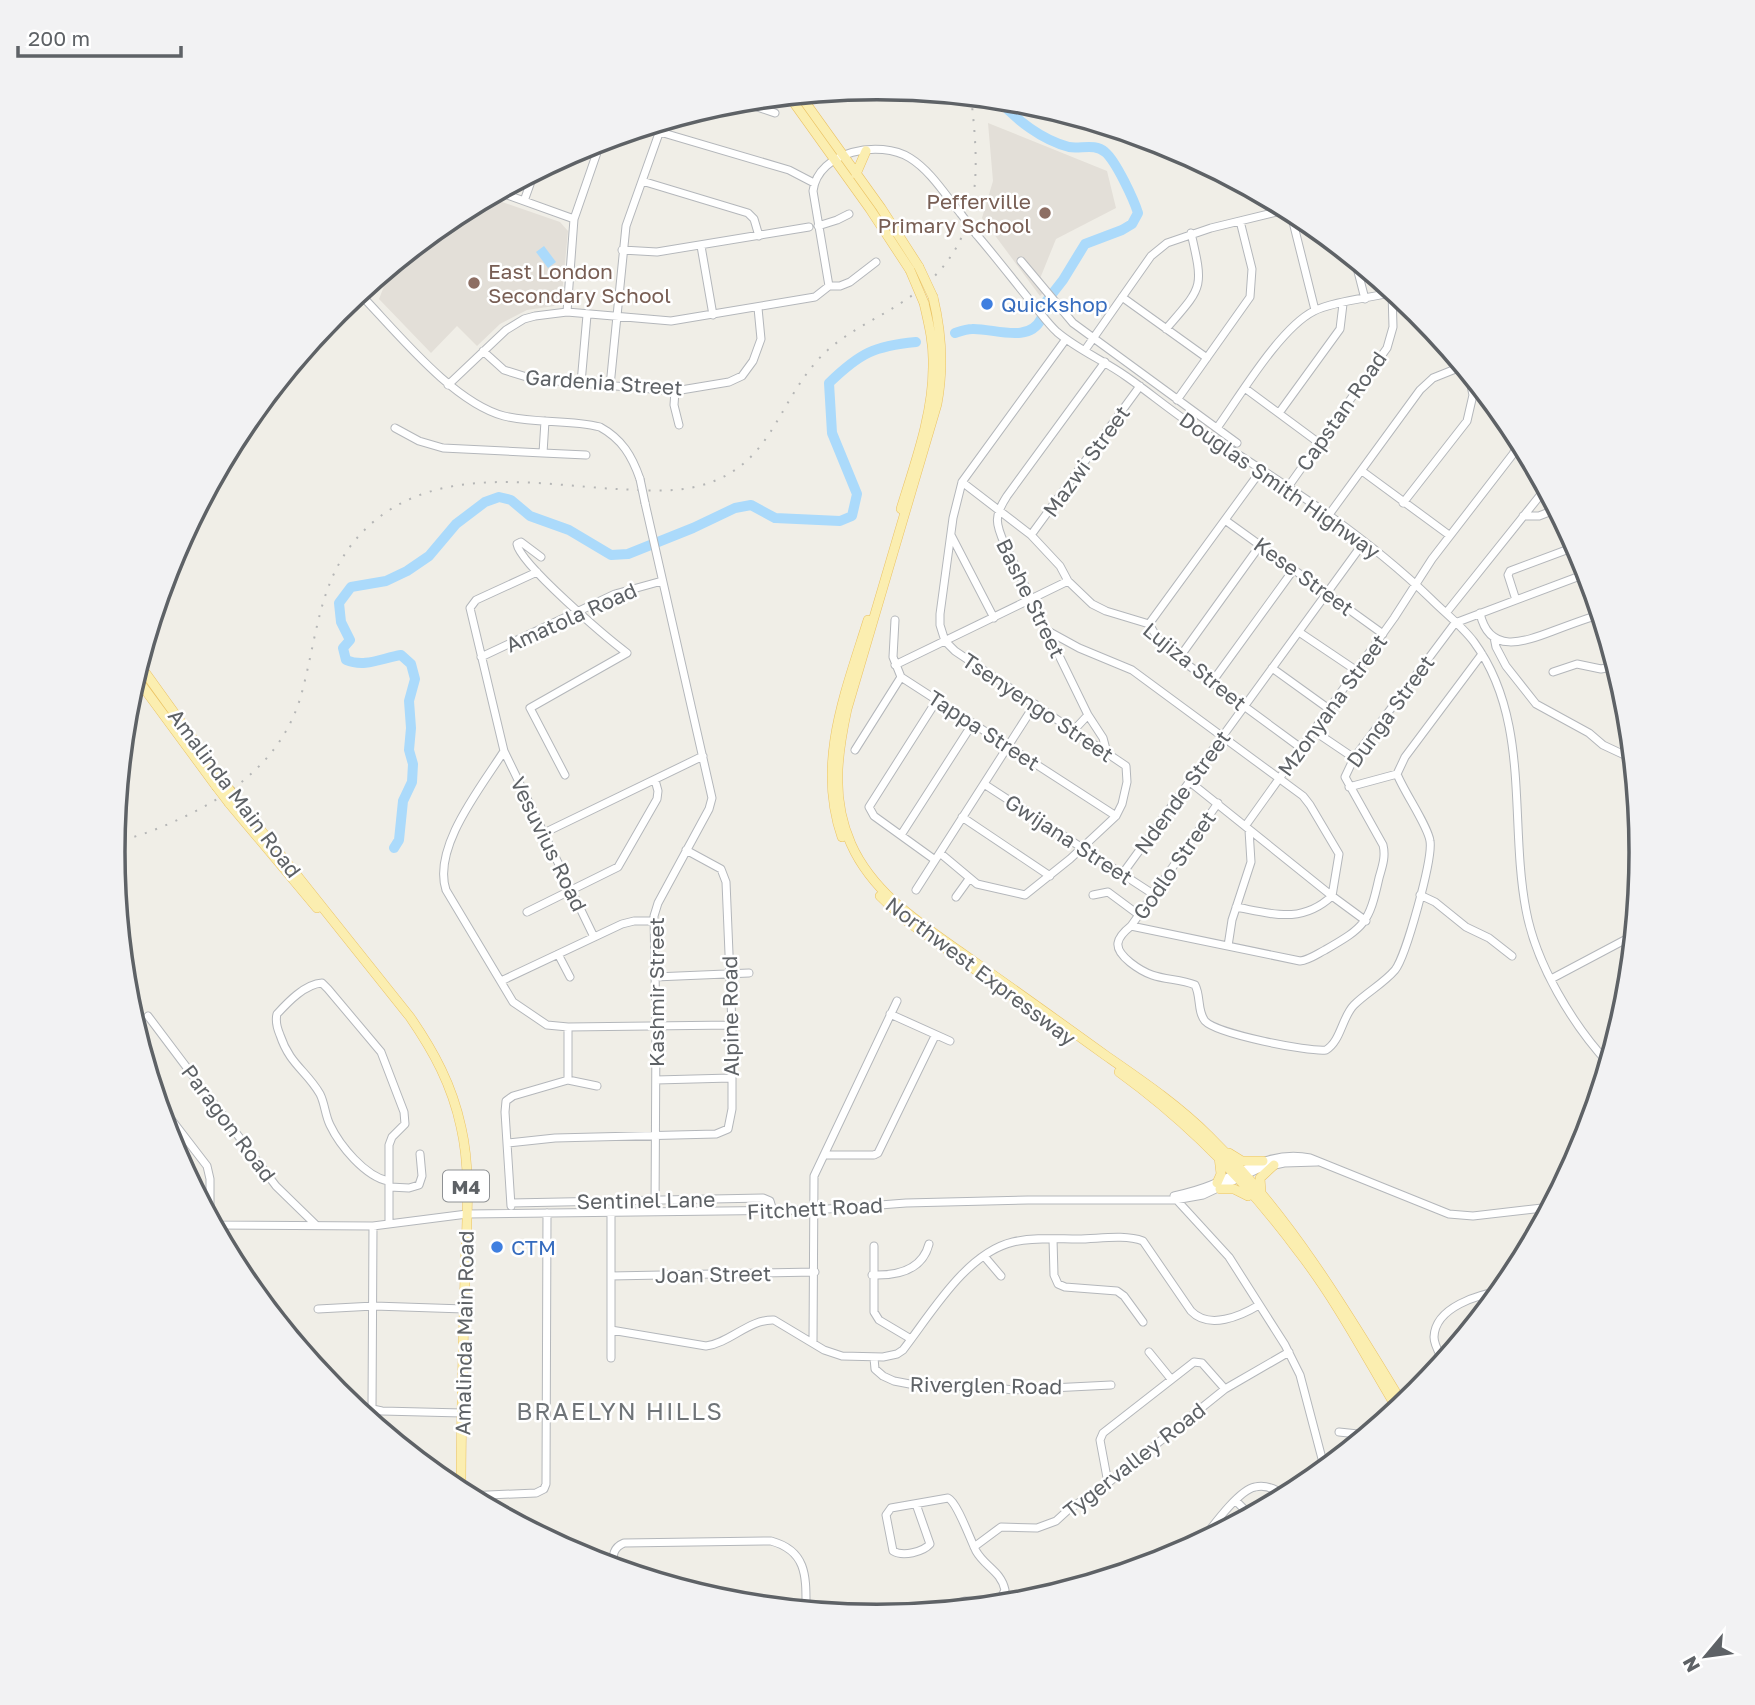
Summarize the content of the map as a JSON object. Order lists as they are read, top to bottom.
{
  "streets": {
    "main road": ["Amalinda Main Road", "Northwest Expressway", "M4"],
    "street": [
      "Gardenia Street",
      "Capstan Road",
      "Mazwi Street",
      "Douglas Smith Highway",
      "Kese Street",
      "Bashe Street",
      "Amatola Road",
      "Lujiza Street",
      "Mzonyana Street",
      "Tsenyengo Street",
      "Dunga Street",
      "Tappa Street",
      "Ndende Street",
      "Gwijana Street",
      "Vesuvius Road",
      "Godlo Street",
      "Kashmir Street",
      "Alpine Road",
      "Paragon Road",
      "Sentinel Lane",
      "Fitchett Road",
      "Joan Street",
      "Riverglen Road",
      "Tygervalley Road"
    ]
  },
  "crossings": [
    ["Capstan Road", "Douglas Smith Highway"],
    ["Mazwi Street", "Douglas Smith Highway"],
    ["Mazwi Street", "Lujiza Street"],
    ["Douglas Smith Highway", "Bashe Street"],
    ["Douglas Smith Highway", "Mzonyana Street"],
    ["Douglas Smith Highway", "Dunga Street"],
    ["Douglas Smith Highway", "Ndende Street"],
    ["Kese Street", "Mzonyana Street"],
    ["Kese Street", "Ndende Street"],
    ["Bashe Street", "Lujiza Street"],
    ["Bashe Street", "Tsenyengo Street"],
    ["Amatola Road", "Vesuvius Road"],
    ["Amatola Road", "Kashmir Street"],
    ["Lujiza Street", "Mzonyana Street"],
    ["Lujiza Street", "Ndende Street"],
    ["Tsenyengo Street", "Tappa Street"],
    ["Ndende Street", "Gwijana Street"],
    ["Amalinda Main Road", "Fitchett Road"],
    ["Gwijana Street", "Godlo Street"],
    ["Northwest Expressway", "Fitchett Road"],
    ["Kashmir Street", "Alpine Road"],
    ["Kashmir Street", "Sentinel Lane"],
    ["Kashmir Street", "Fitchett Road"],
    ["Paragon Road", "Fitchett Road"],
    ["Sentinel Lane", "Fitchett Road"]
  ],
  "districts": ["BRAELYN HILLS"],
  "places": [
    "Pefferville Primary School",
    "East London Secondary School",
    "Quickshop",
    "CTM"
  ],
  "scale_bar": "200 m",
  "north": "bottom left"
}
